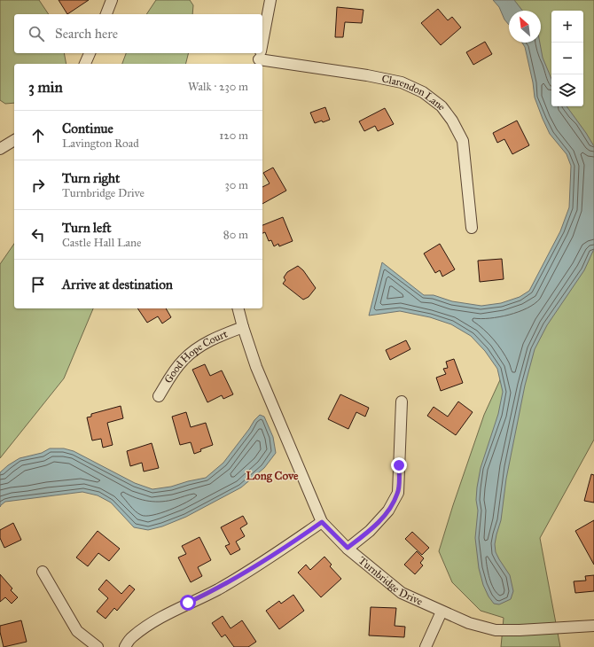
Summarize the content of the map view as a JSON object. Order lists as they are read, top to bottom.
{
  "streets": {
    "street": ["Clarendon Lane", "Good Hope Court", "Turnbridge Drive"]
  },
  "crossings": [
    ["Good Hope Court", "Turnbridge Drive"]
  ],
  "districts": ["Long Cove"],
  "north": "top left",
  "page": {
    "map_buttons": ["+", "−"],
    "search": "Search here",
    "heading": ["3 min", "Walk · 230 m"],
    "list": [
      ["Continue", "Lavington Road", "120 m"],
      ["Turn right", "Turnbridge Drive", "30 m"],
      ["Turn left", "Castle Hall Lane", "80 m"],
      "Arrive at destination"
    ]
  }
}
